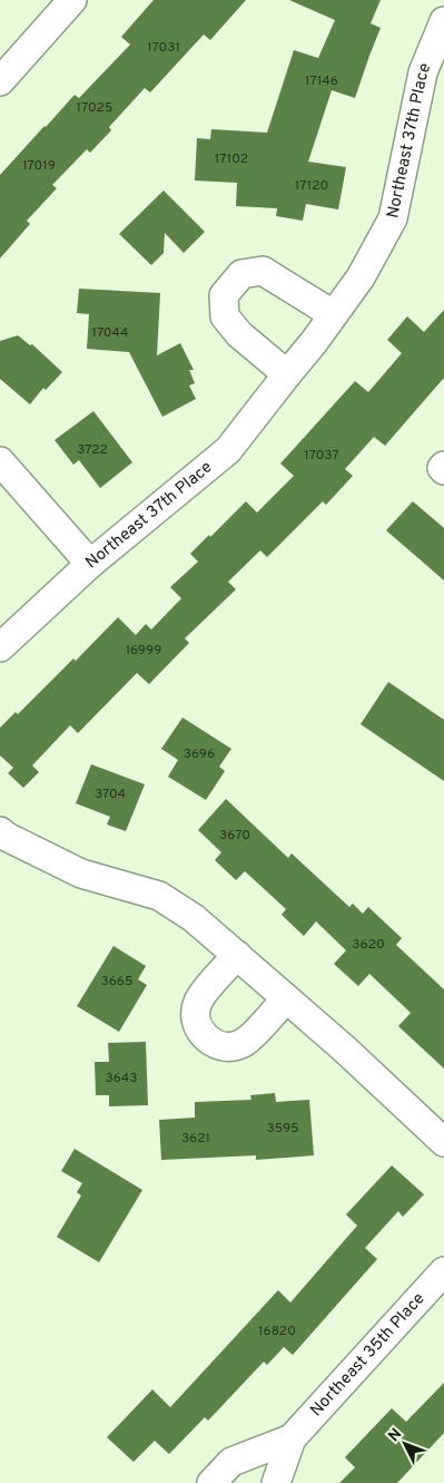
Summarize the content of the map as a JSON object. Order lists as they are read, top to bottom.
{
  "streets": {
    "street": ["Northeast 37th Place", "Northeast 35th Place"]
  },
  "house_numbers": [
    "17031",
    "17146",
    "17025",
    "17102",
    "17019",
    "17120",
    "17044",
    "3722",
    "17037",
    "16999",
    "3696",
    "3704",
    "3670",
    "3620",
    "3665",
    "3643",
    "3595",
    "3621",
    "16820"
  ],
  "north": "top left"
}
